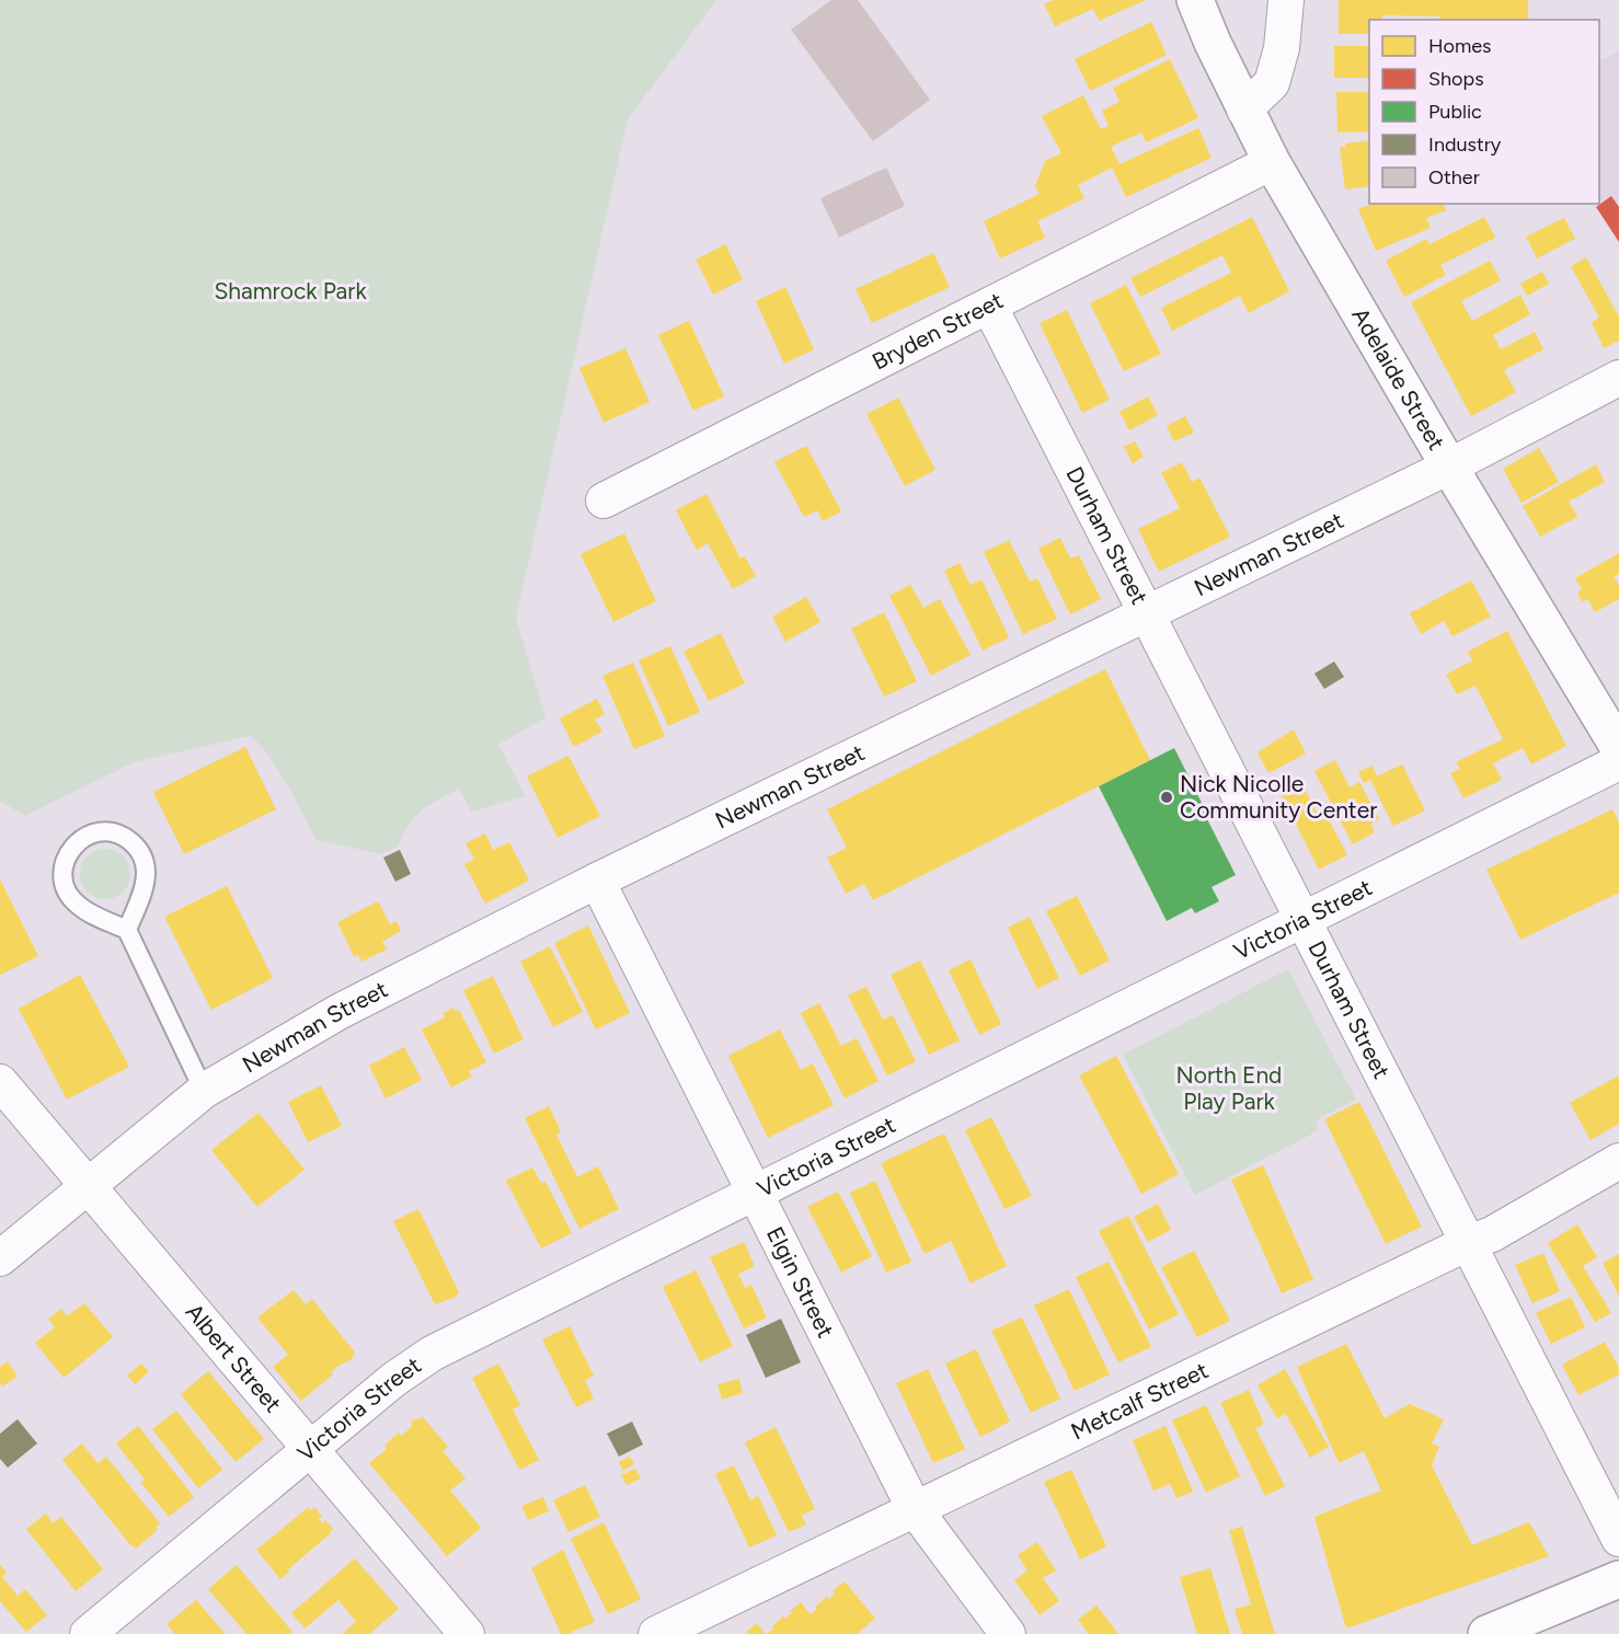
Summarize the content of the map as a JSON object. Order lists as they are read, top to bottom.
{
  "streets": {
    "street": [
      "Bryden Street",
      "Adelaide Street",
      "Durham Street",
      "Newman Street",
      "Victoria Street",
      "Elgin Street",
      "Albert Street",
      "Metcalf Street"
    ]
  },
  "crossings": [
    ["Bryden Street", "Adelaide Street"],
    ["Bryden Street", "Durham Street"],
    ["Adelaide Street", "Newman Street"],
    ["Durham Street", "Newman Street"],
    ["Durham Street", "Victoria Street"],
    ["Durham Street", "Metcalf Street"],
    ["Newman Street", "Elgin Street"],
    ["Newman Street", "Albert Street"],
    ["Victoria Street", "Elgin Street"],
    ["Victoria Street", "Albert Street"],
    ["Elgin Street", "Metcalf Street"]
  ],
  "parks": ["Shamrock Park", "North End Play Park"],
  "places": ["Nick Nicolle Community Center"],
  "legend": [
    "Homes",
    "Shops",
    "Public",
    "Industry",
    "Other"
  ]
}
